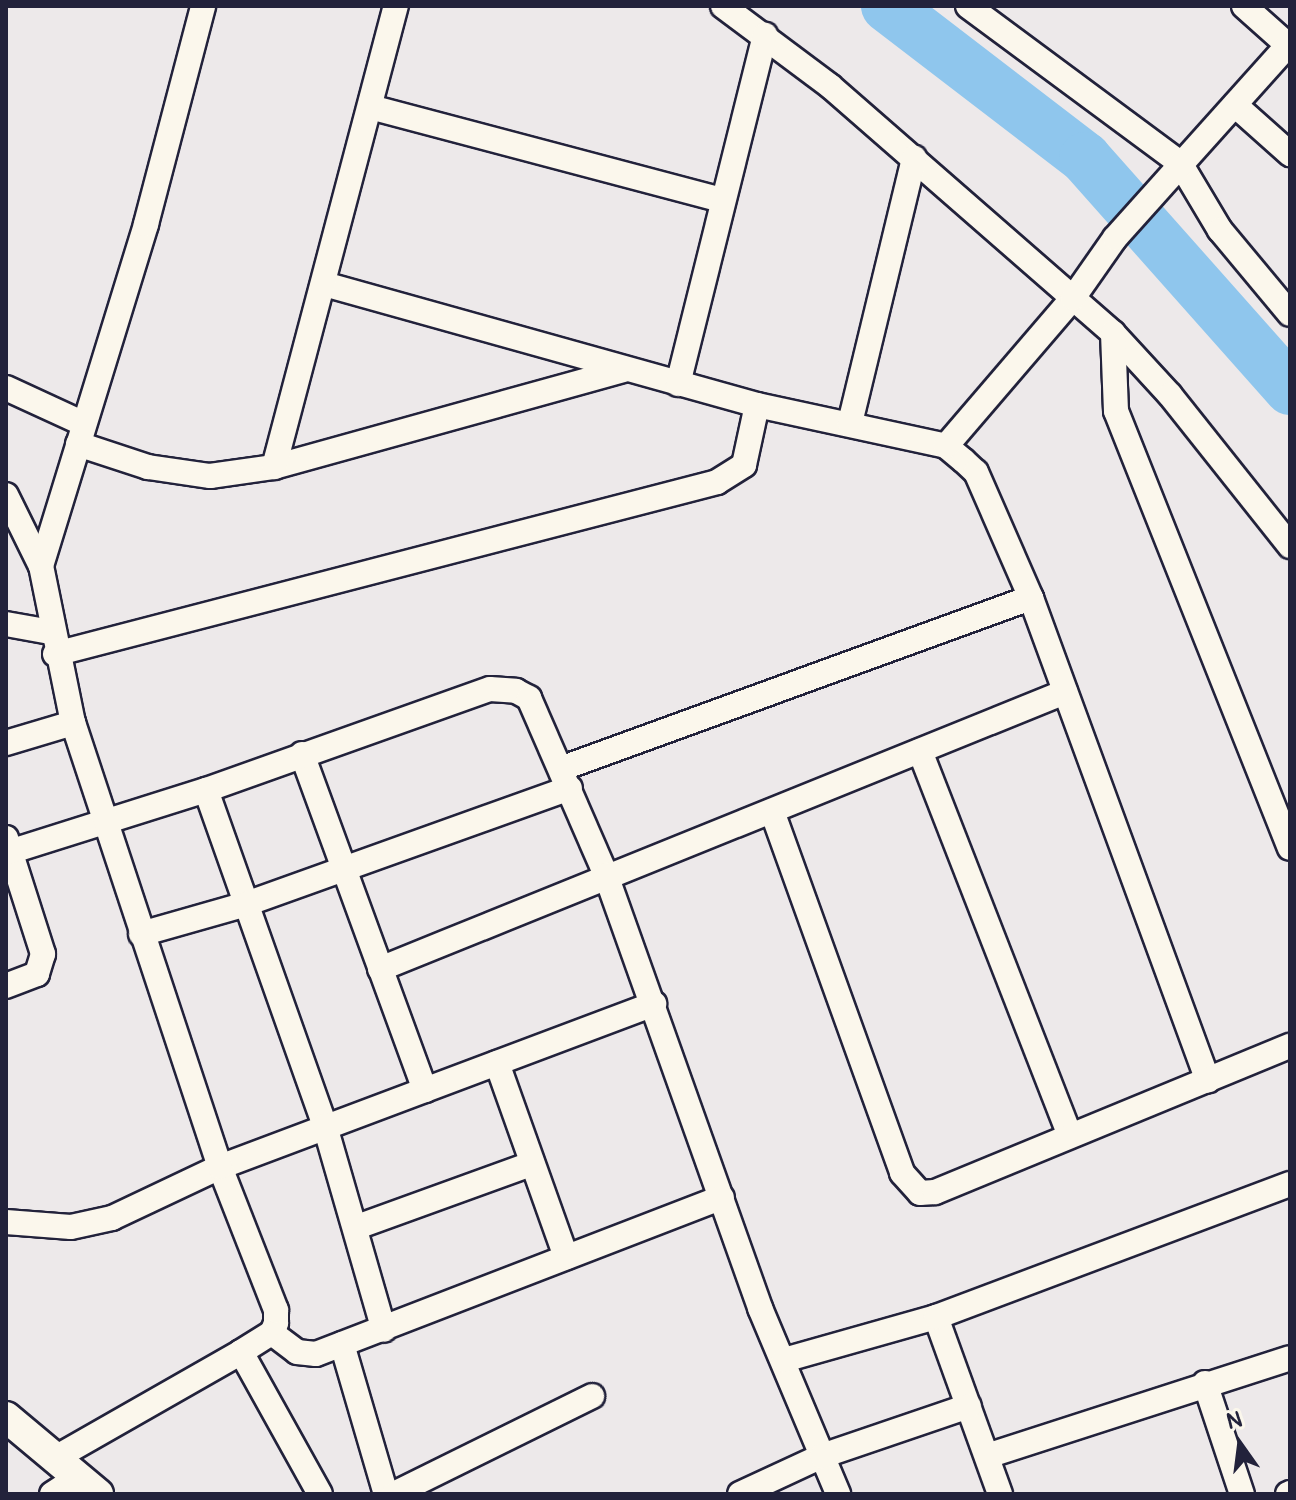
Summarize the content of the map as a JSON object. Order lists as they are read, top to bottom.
{
  "north": "top"
}
